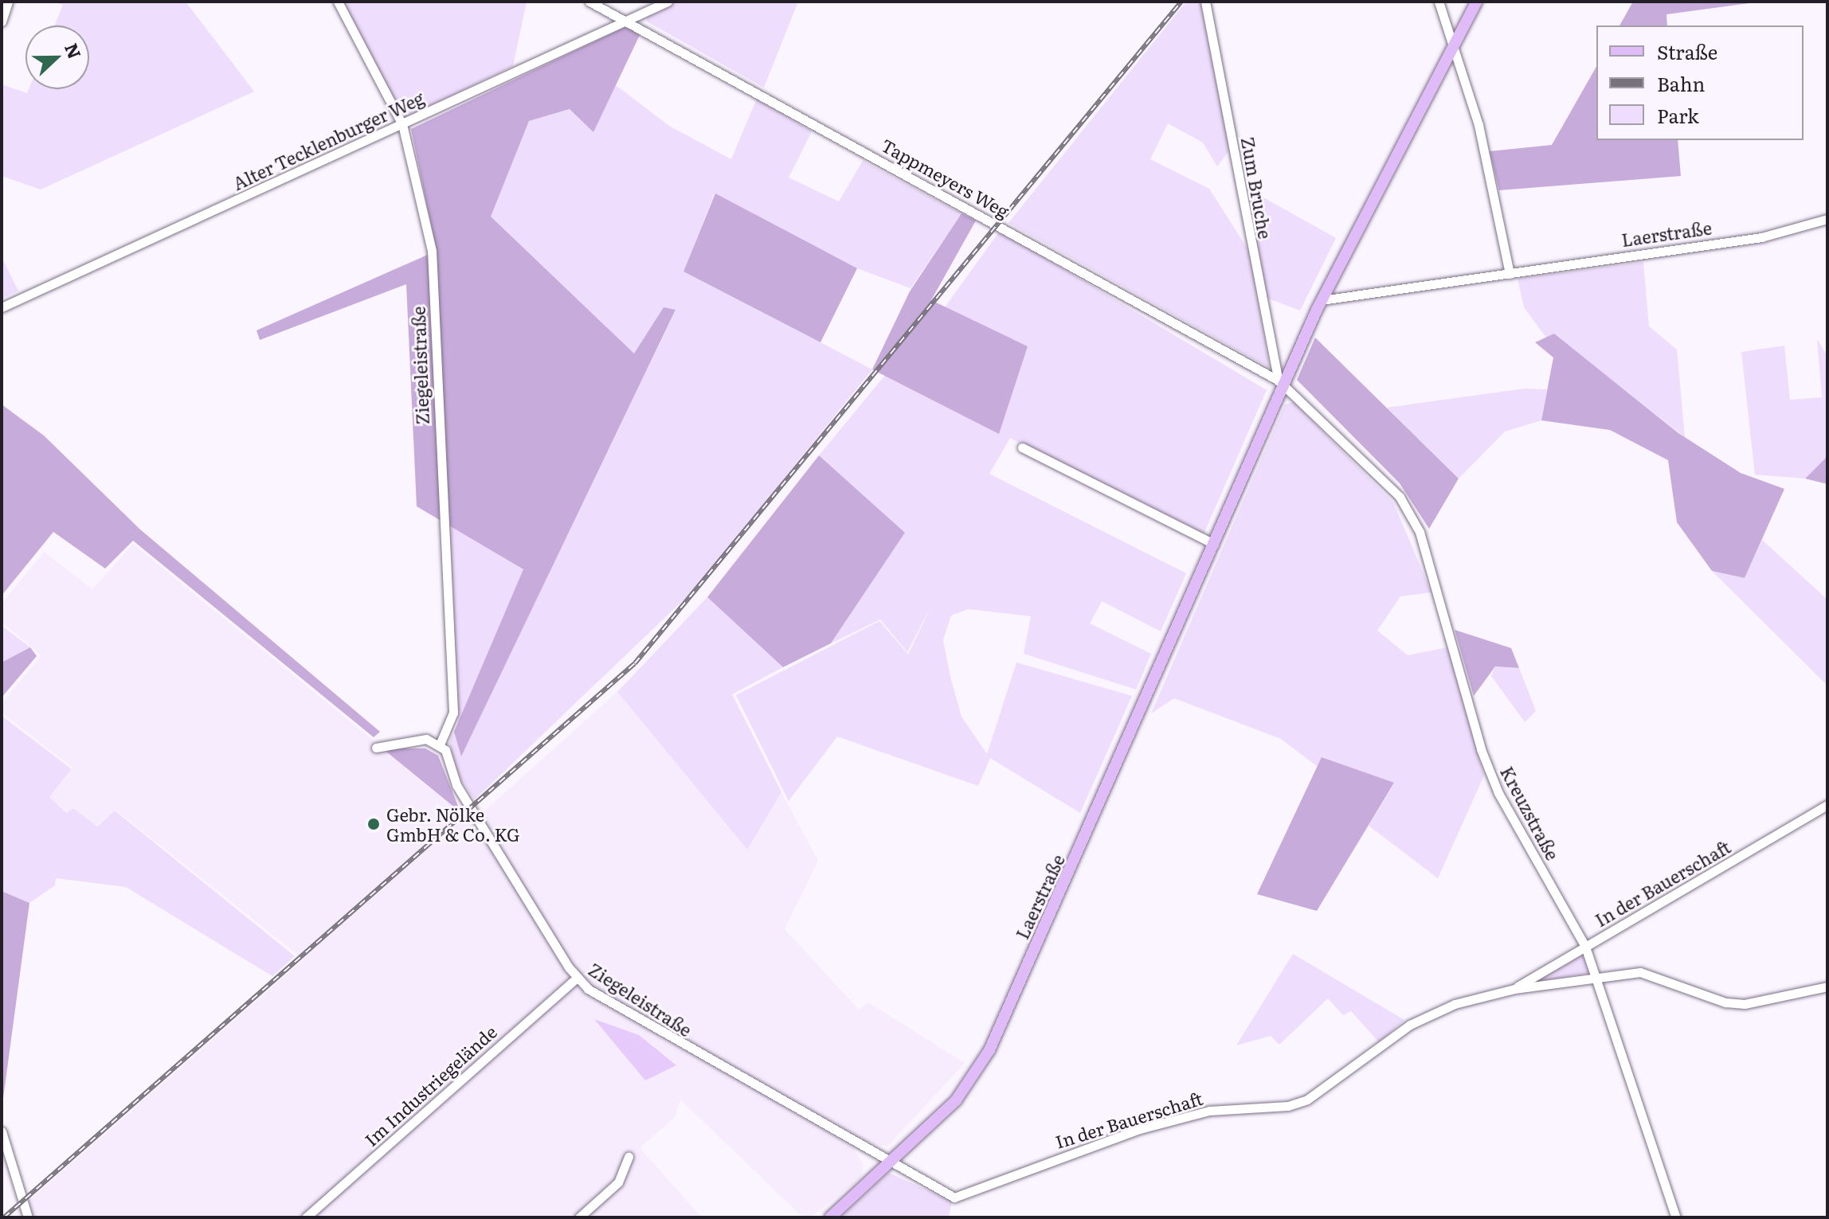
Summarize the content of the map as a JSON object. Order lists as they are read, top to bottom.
{
  "streets": {
    "main road": ["Laerstraße"],
    "street": [
      "Alter Tecklenburger Weg",
      "Tappmeyers Weg",
      "Zum Bruche",
      "Ziegeleistraße",
      "Kreuzstraße",
      "In der Bauerschaft",
      "Im Industriegelände"
    ]
  },
  "crossings": [
    ["Alter Tecklenburger Weg", "Tappmeyers Weg"],
    ["Alter Tecklenburger Weg", "Ziegeleistraße"],
    ["Tappmeyers Weg", "Zum Bruche"],
    ["Tappmeyers Weg", "Laerstraße"],
    ["Tappmeyers Weg", "Kreuzstraße"],
    ["Zum Bruche", "Laerstraße"],
    ["Zum Bruche", "Kreuzstraße"],
    ["Laerstraße", "Ziegeleistraße"],
    ["Laerstraße", "Kreuzstraße"],
    ["Laerstraße", "In der Bauerschaft"],
    ["Ziegeleistraße", "In der Bauerschaft"],
    ["Ziegeleistraße", "Im Industriegelände"],
    ["Kreuzstraße", "In der Bauerschaft"]
  ],
  "places": ["Gebr. Nölke GmbH & Co. KG"],
  "legend": ["Straße", "Bahn", "Park"],
  "north": "right"
}
